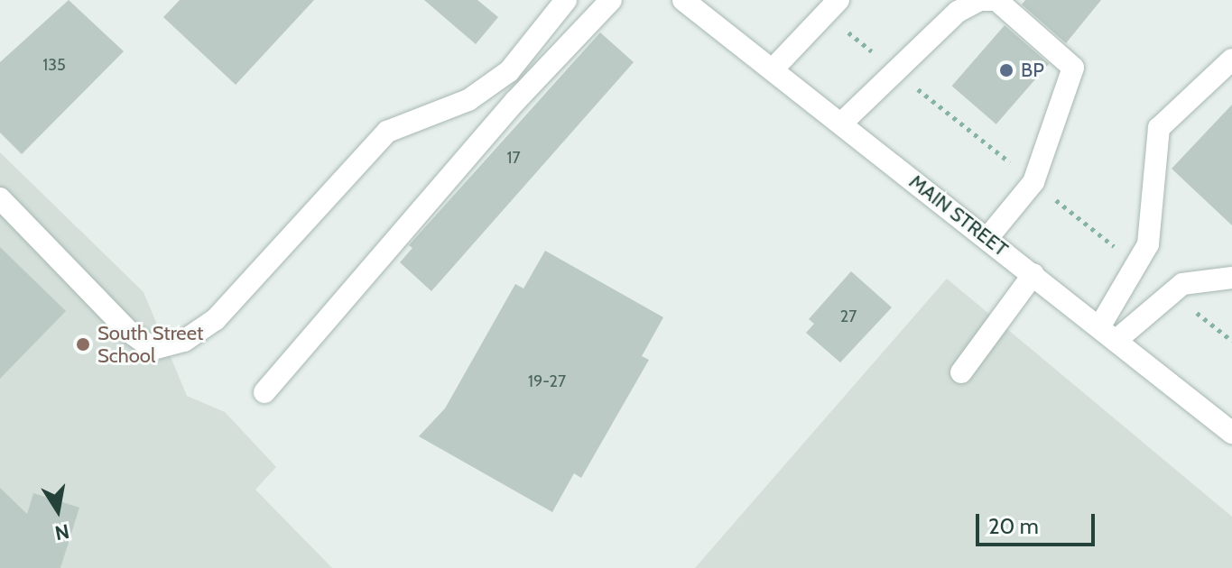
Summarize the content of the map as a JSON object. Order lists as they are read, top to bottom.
{
  "streets": {
    "main road": ["MAIN STREET"]
  },
  "places": ["BP", "South Street School"],
  "house_numbers": [
    "135",
    "17",
    "27",
    "19-27"
  ],
  "scale_bar": "20 m",
  "north": "bottom"
}
